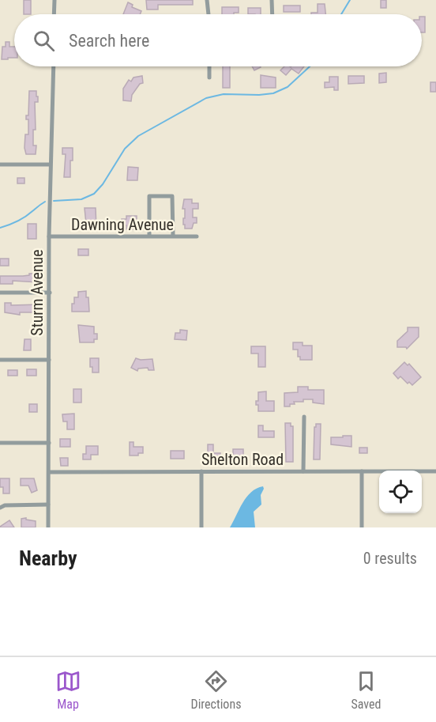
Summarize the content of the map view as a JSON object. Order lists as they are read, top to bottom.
{
  "streets": {
    "street": ["Dawning Avenue", "Sturm Avenue", "Shelton Road"]
  },
  "crossings": [
    ["Dawning Avenue", "Sturm Avenue"],
    ["Sturm Avenue", "Shelton Road"]
  ],
  "page": {
    "search": "Search here",
    "heading": ["Nearby", "0 results"],
    "nav": ["Map", "Directions", "Saved"]
  }
}
